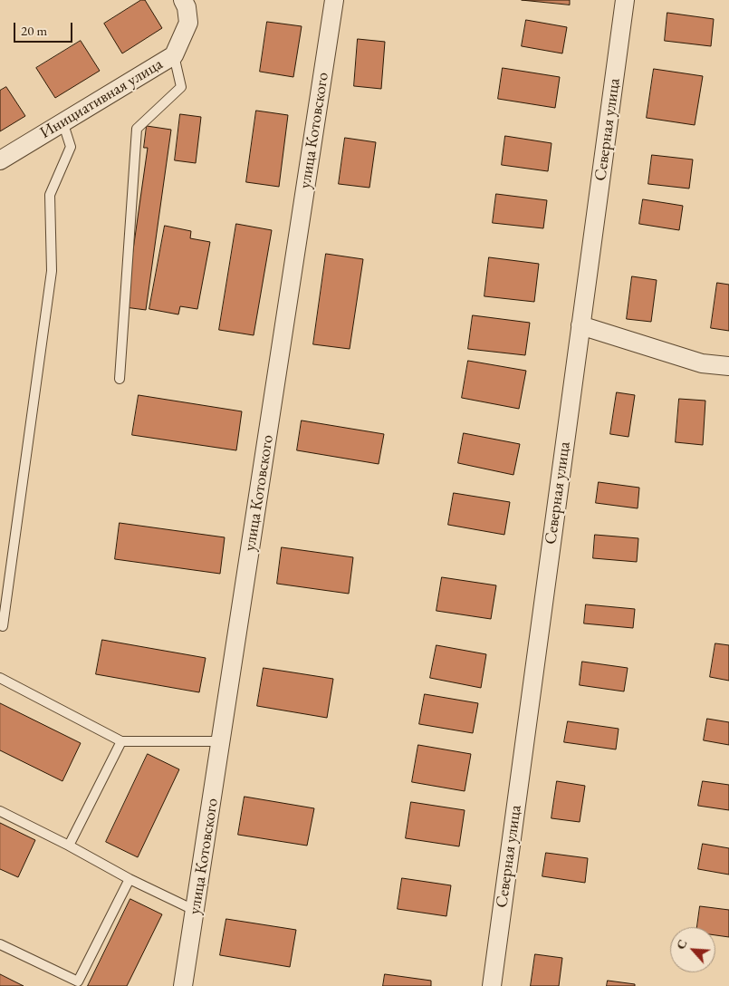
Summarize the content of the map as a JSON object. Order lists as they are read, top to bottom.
{
  "streets": {
    "street": ["Инициативная улица", "Северная улица", "улица Котовского"]
  },
  "scale_bar": "20 m",
  "north": "top left"
}
